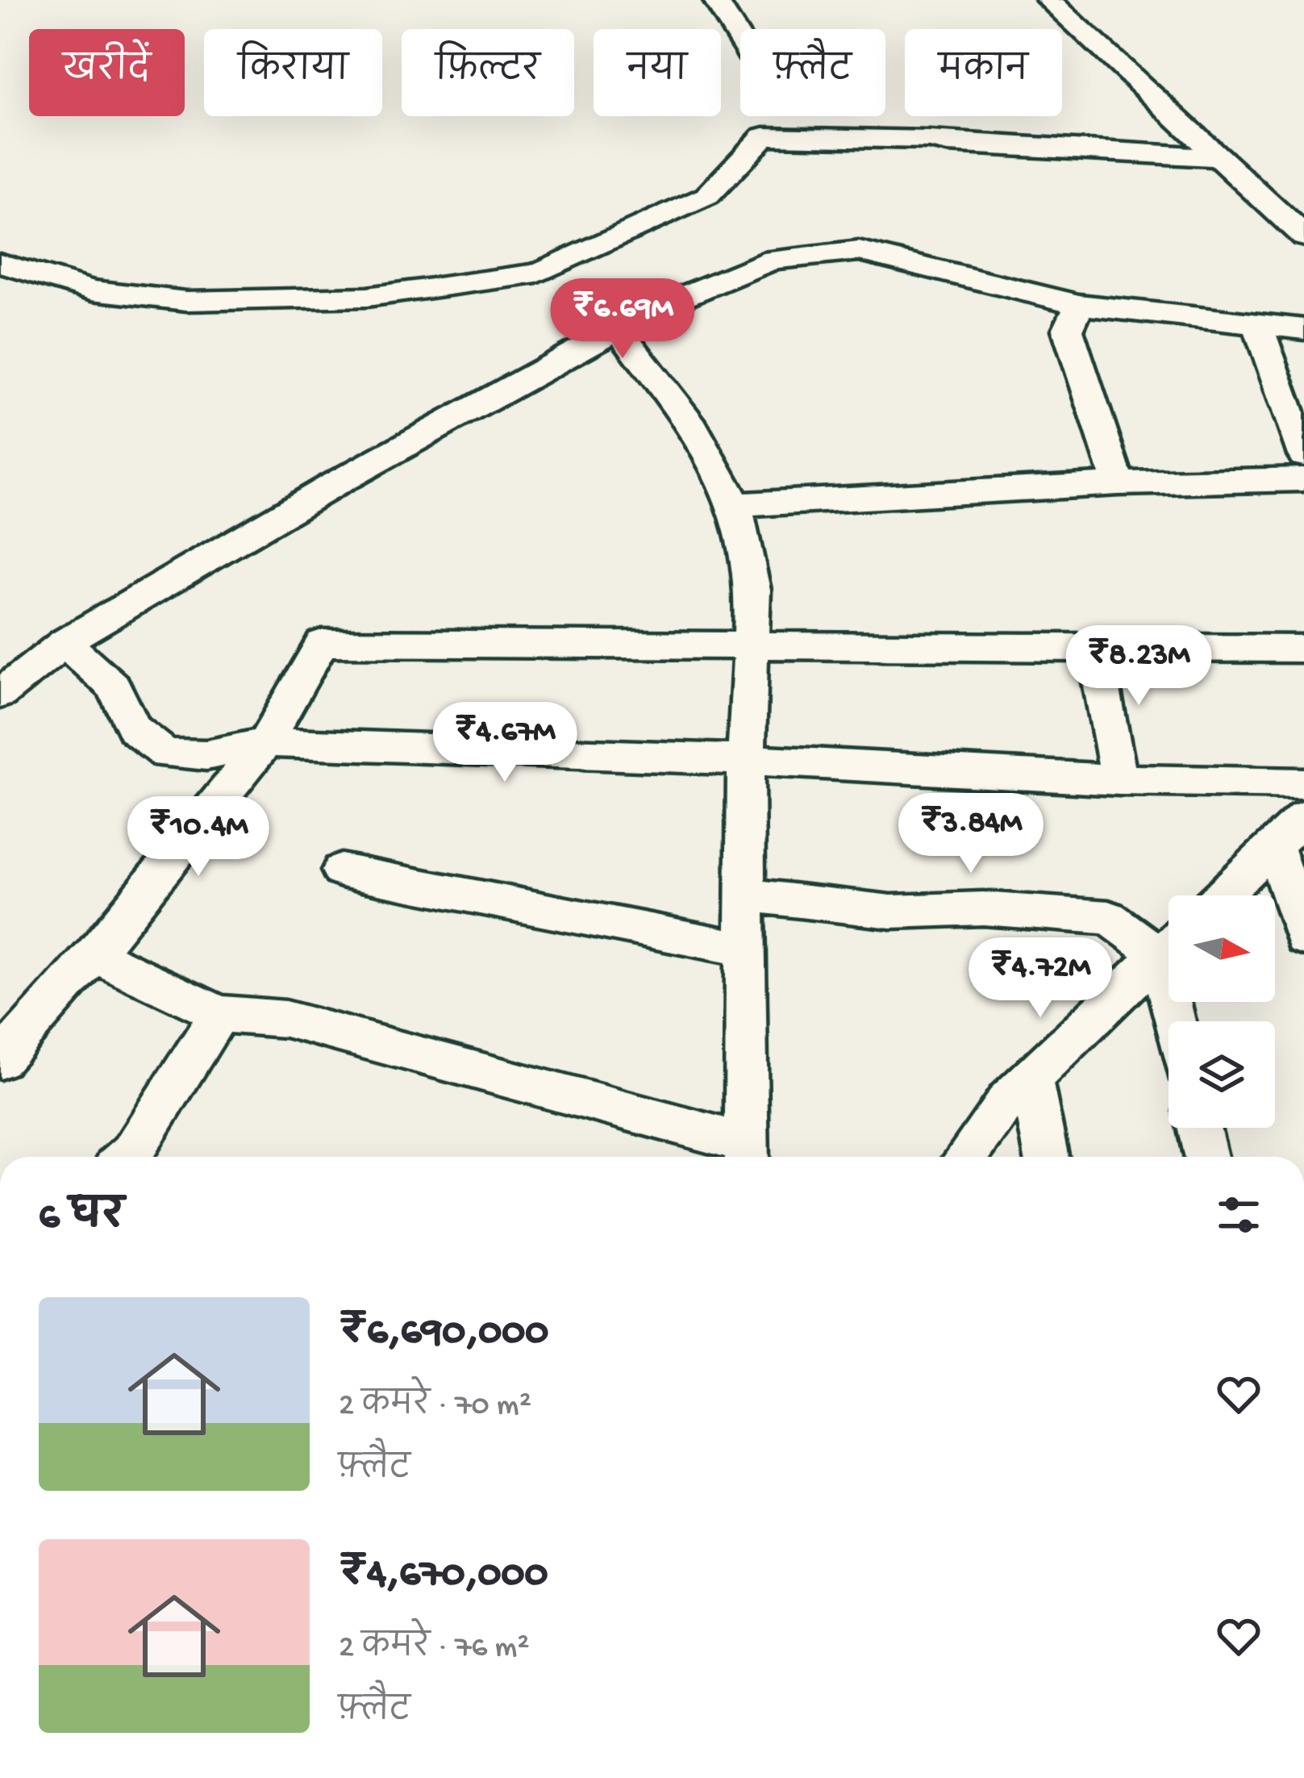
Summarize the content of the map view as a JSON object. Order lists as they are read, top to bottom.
{
  "north": "right",
  "page": {
    "chip": [
      "खरीदें",
      "किराया",
      "फ़िल्टर",
      "नया",
      "फ़्लैट",
      "मकान"
    ],
    "price": [
      "₹6.69M",
      "₹8.23M",
      "₹4.67M",
      "₹3.84M",
      "₹10.4M",
      "₹4.72M"
    ],
    "heading": "6 घर",
    "list": [
      {
        "name": "₹6,690,000",
        "note": "2 कमरे · 70 m² · फ़्लैट"
      },
      {
        "name": "₹4,670,000",
        "note": "2 कमरे · 76 m² · फ़्लैट"
      }
    ]
  }
}
